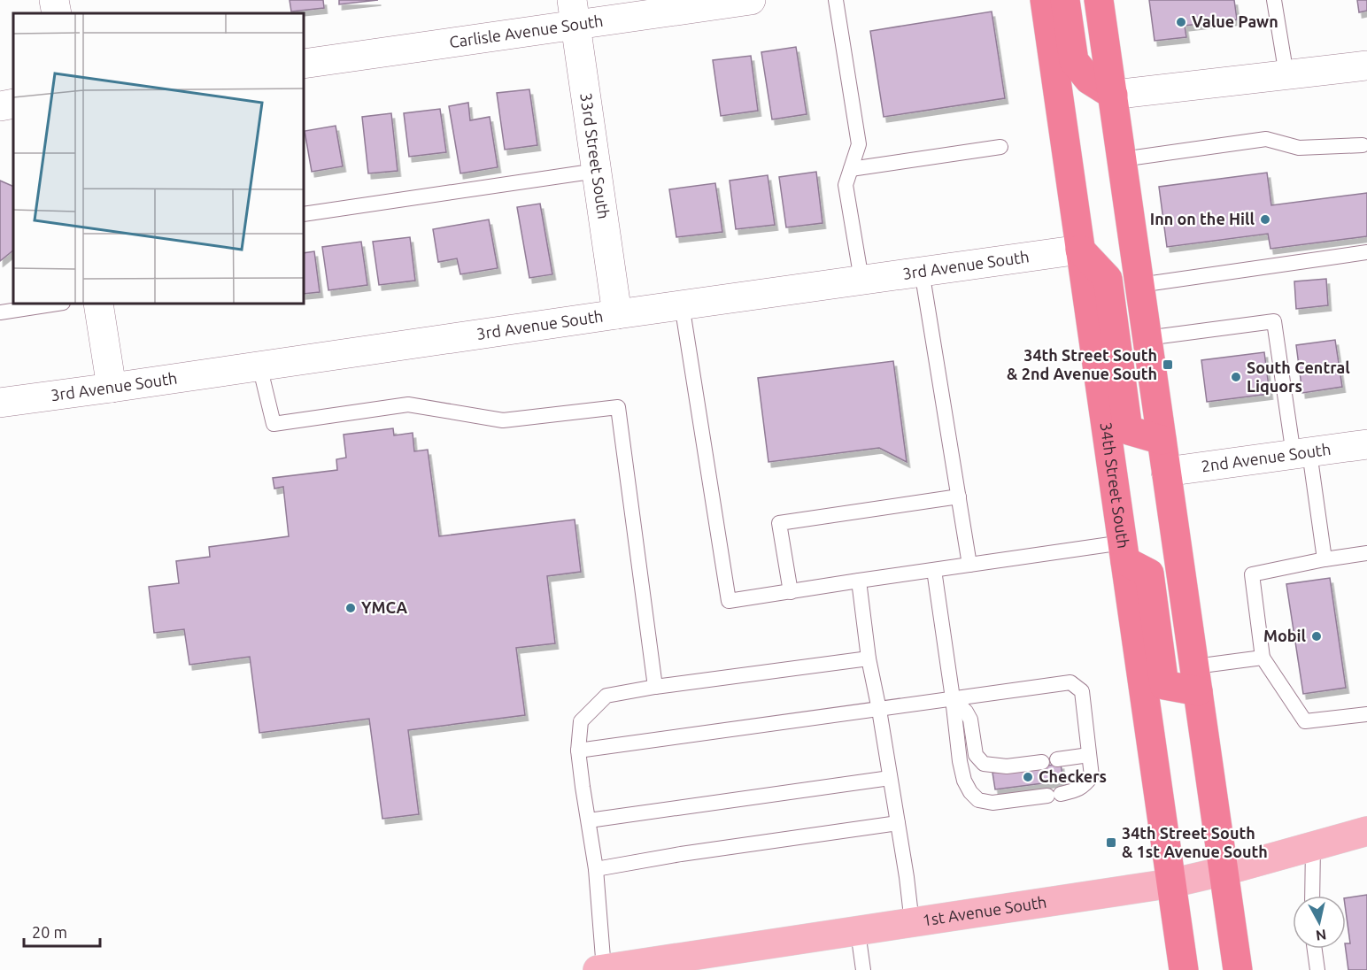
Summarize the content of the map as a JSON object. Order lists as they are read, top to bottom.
{
  "streets": {
    "highway": ["34th Street South"],
    "main road": ["1st Avenue South"],
    "street": [
      "Carlisle Avenue South",
      "33rd Street South",
      "3rd Avenue South",
      "2nd Avenue South"
    ]
  },
  "crossings": [
    ["Carlisle Avenue South", "33rd Street South"],
    ["33rd Street South", "3rd Avenue South"],
    ["3rd Avenue South", "34th Street South"],
    ["34th Street South", "1st Avenue South"]
  ],
  "places": {
    "other": [
      "Value Pawn",
      "Inn on the Hill",
      "South Central Liquors",
      "YMCA",
      "Mobil",
      "Checkers"
    ],
    "transit": ["34th Street South & 2nd Avenue South", "34th Street South & 1st Avenue South"]
  },
  "scale_bar": "20 m",
  "north": "bottom"
}
